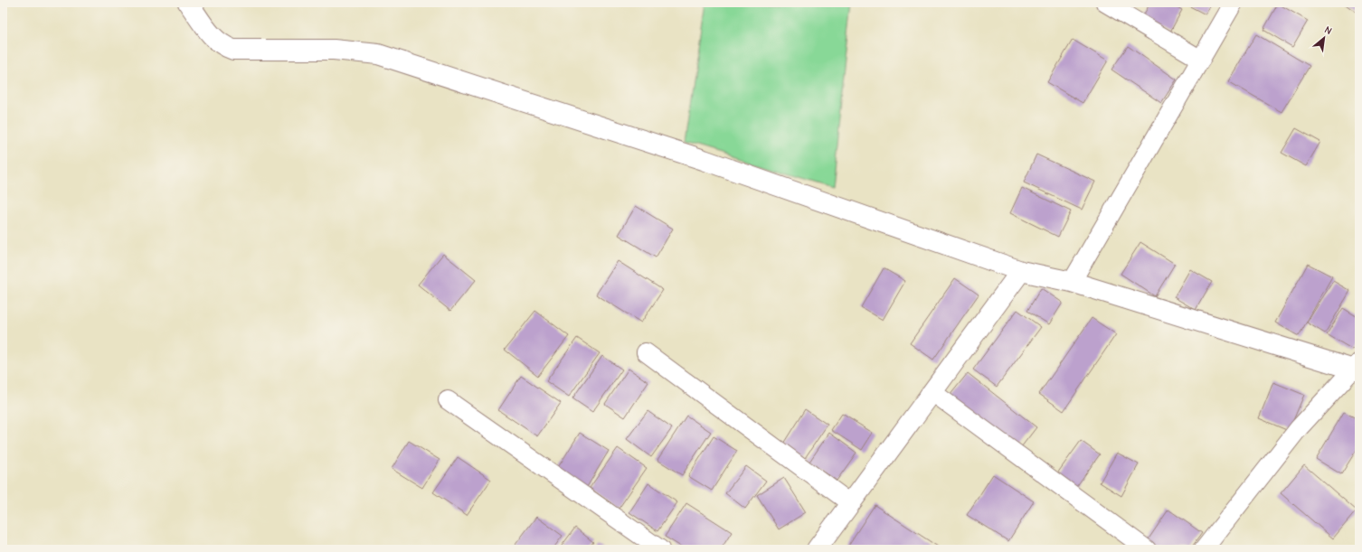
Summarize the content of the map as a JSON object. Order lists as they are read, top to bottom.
{
  "north": "top right"
}
